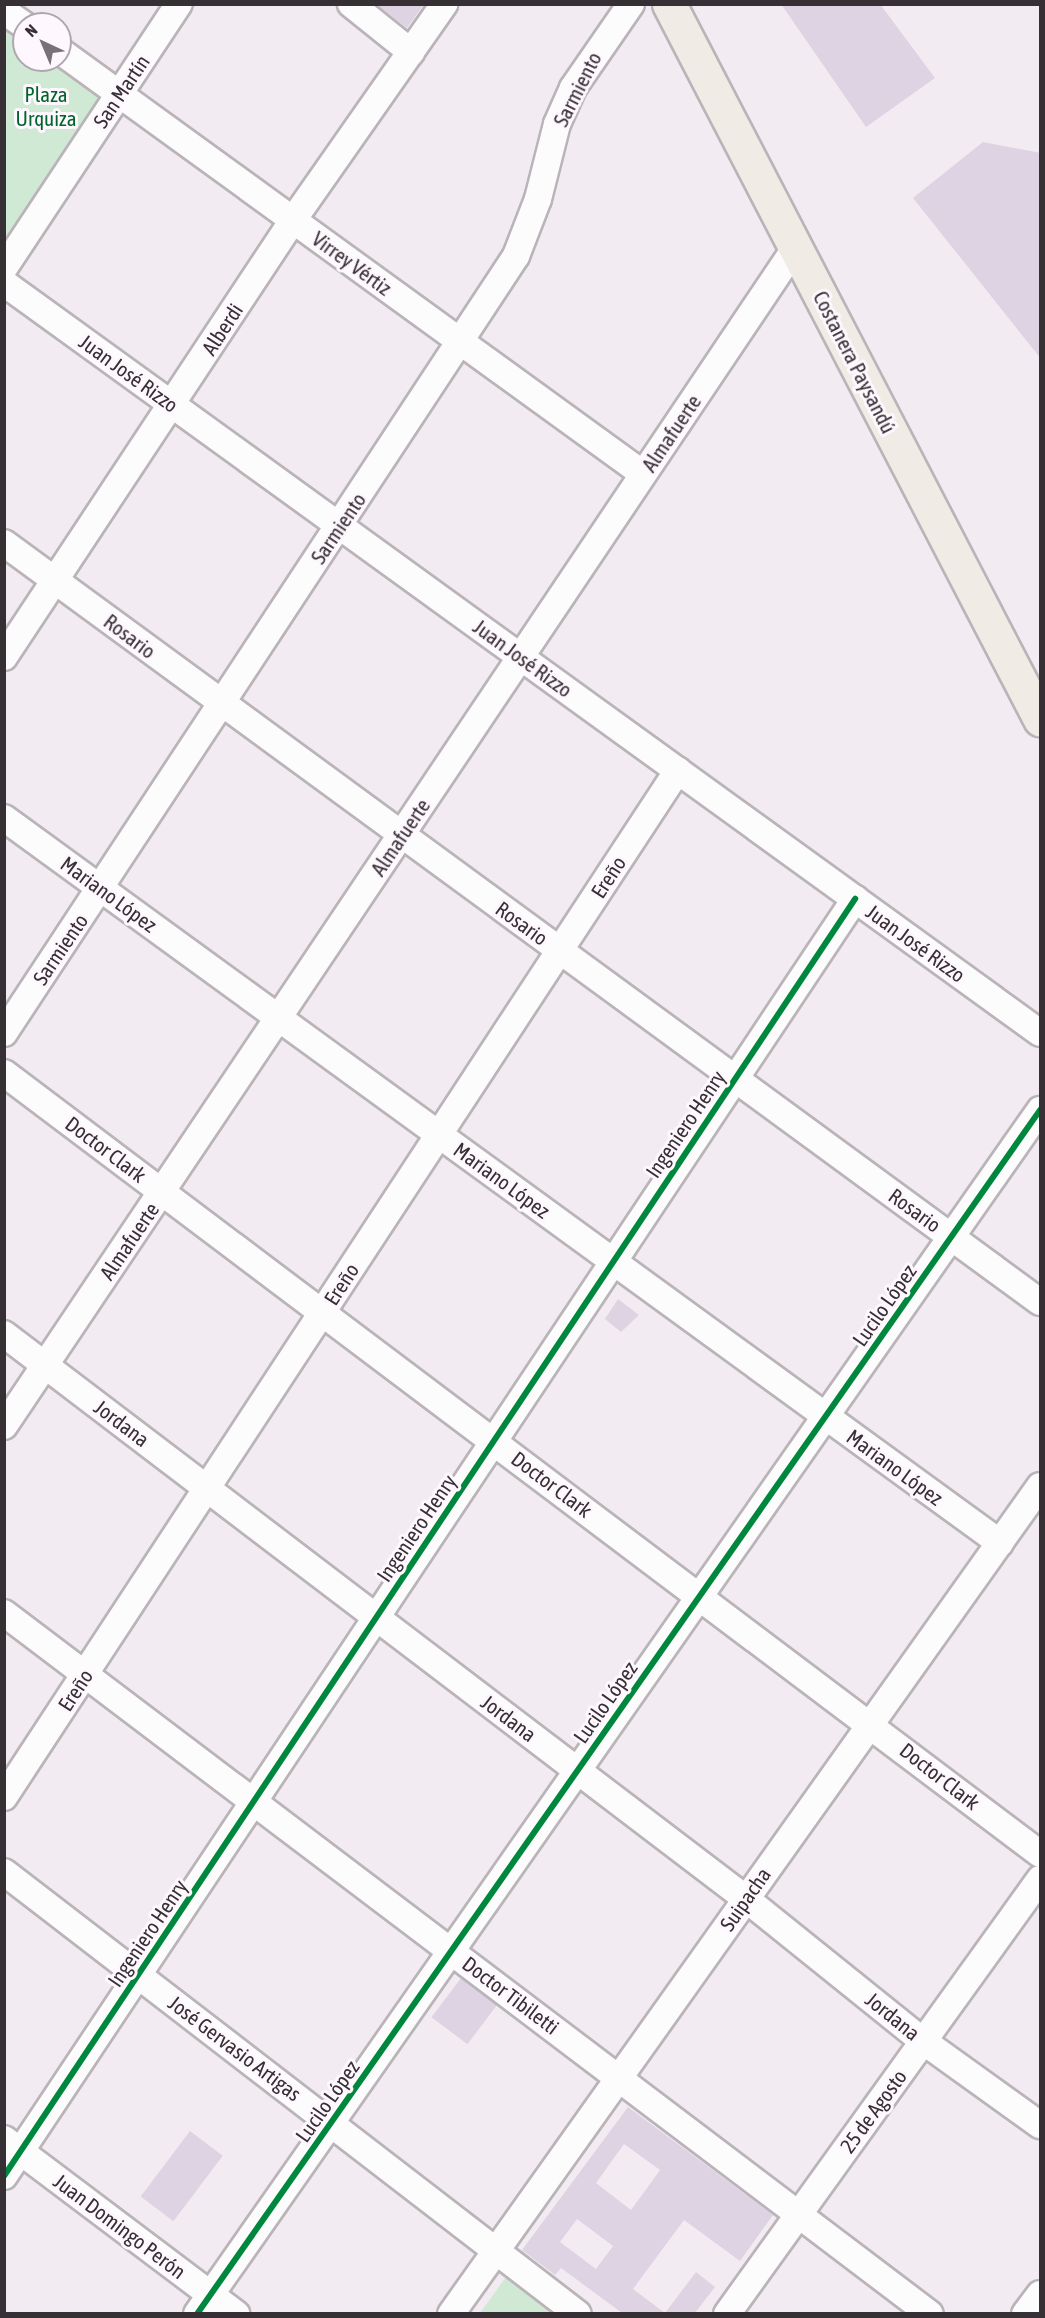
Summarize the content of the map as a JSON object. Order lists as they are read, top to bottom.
{
  "streets": {
    "main road": ["Costanera Paysandú"],
    "street": [
      "Sarmiento",
      "San Martín",
      "Virrey Vértiz",
      "Alberdi",
      "Juan José Rizzo",
      "Almafuerte",
      "Rosario",
      "Ereño",
      "Mariano López",
      "Ingeniero Henry",
      "Doctor Clark",
      "Lucilo López",
      "Jordana",
      "Suipacha",
      "Doctor Tibiletti",
      "José Gervasio Artigas",
      "25 de Agosto",
      "Juan Domingo Perón"
    ]
  },
  "crossings": [
    ["Sarmiento", "Virrey Vértiz"],
    ["Sarmiento", "Juan José Rizzo"],
    ["Sarmiento", "Rosario"],
    ["Sarmiento", "Mariano López"],
    ["San Martín", "Virrey Vértiz"],
    ["Virrey Vértiz", "Alberdi"],
    ["Virrey Vértiz", "Almafuerte"],
    ["Alberdi", "Juan José Rizzo"],
    ["Alberdi", "Rosario"],
    ["Costanera Paysandú", "Almafuerte"],
    ["Juan José Rizzo", "Almafuerte"],
    ["Juan José Rizzo", "Ereño"],
    ["Juan José Rizzo", "Ingeniero Henry"],
    ["Almafuerte", "Rosario"],
    ["Almafuerte", "Mariano López"],
    ["Almafuerte", "Doctor Clark"],
    ["Almafuerte", "Jordana"],
    ["Rosario", "Ereño"],
    ["Rosario", "Ingeniero Henry"],
    ["Rosario", "Lucilo López"],
    ["Ereño", "Mariano López"],
    ["Ereño", "Doctor Clark"],
    ["Ereño", "Jordana"],
    ["Ereño", "Doctor Tibiletti"],
    ["Mariano López", "Ingeniero Henry"],
    ["Mariano López", "Lucilo López"],
    ["Mariano López", "Suipacha"],
    ["Ingeniero Henry", "Doctor Clark"],
    ["Ingeniero Henry", "Jordana"],
    ["Ingeniero Henry", "Doctor Tibiletti"],
    ["Ingeniero Henry", "José Gervasio Artigas"],
    ["Ingeniero Henry", "Juan Domingo Perón"],
    ["Doctor Clark", "Lucilo López"],
    ["Doctor Clark", "Suipacha"],
    ["Lucilo López", "Jordana"],
    ["Lucilo López", "Doctor Tibiletti"],
    ["Lucilo López", "José Gervasio Artigas"],
    ["Lucilo López", "Juan Domingo Perón"],
    ["Jordana", "Suipacha"],
    ["Jordana", "25 de Agosto"],
    ["Suipacha", "Doctor Tibiletti"],
    ["Suipacha", "José Gervasio Artigas"],
    ["Doctor Tibiletti", "25 de Agosto"]
  ],
  "parks": ["Plaza Urquiza"],
  "north": "top left"
}
